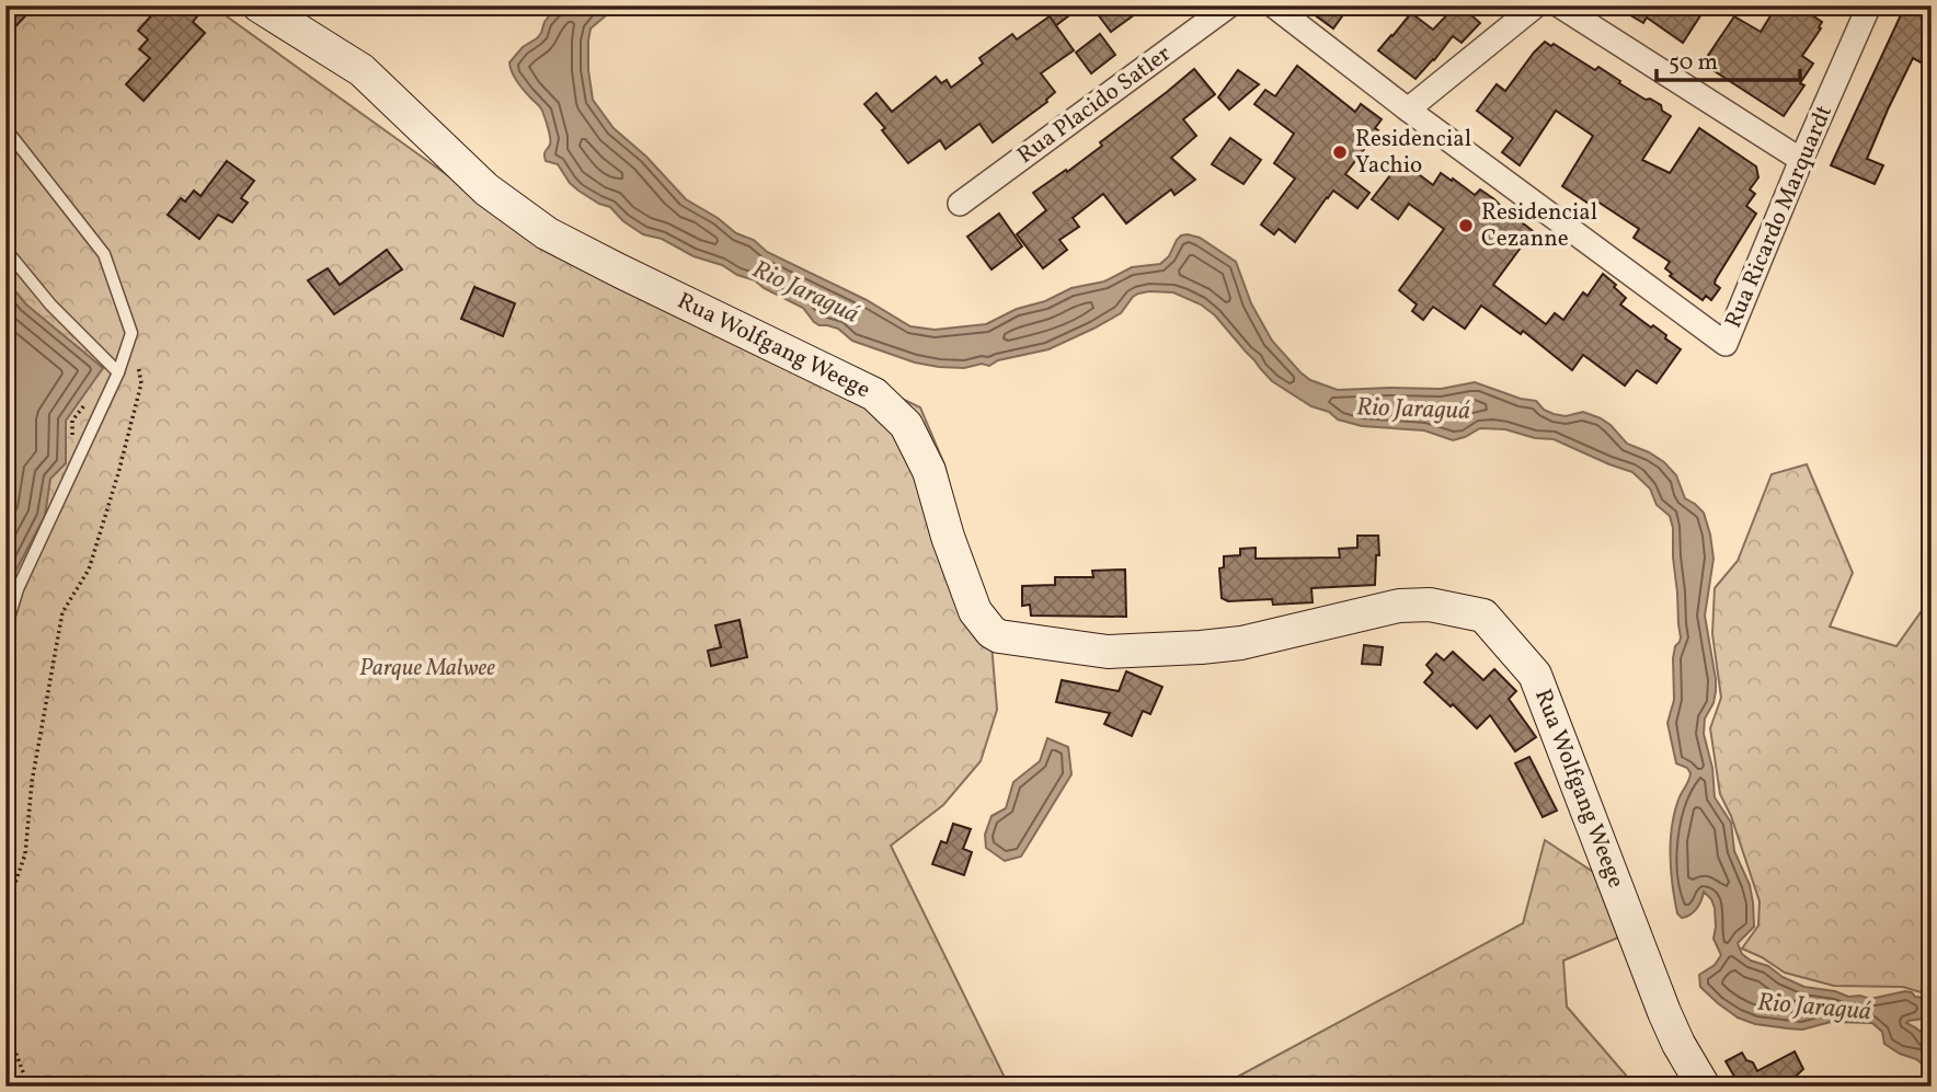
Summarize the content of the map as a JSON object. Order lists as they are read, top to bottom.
{
  "streets": {
    "street": ["Rua Placido Satler", "Rua Ricardo Marquardt", "Rua Wolfgang Weege"]
  },
  "water": ["Rio Jaraguá"],
  "parks": ["Parque Malwee"],
  "places": ["Residencial Yachio", "Residencial Cezanne"],
  "scale_bar": "50 m"
}
